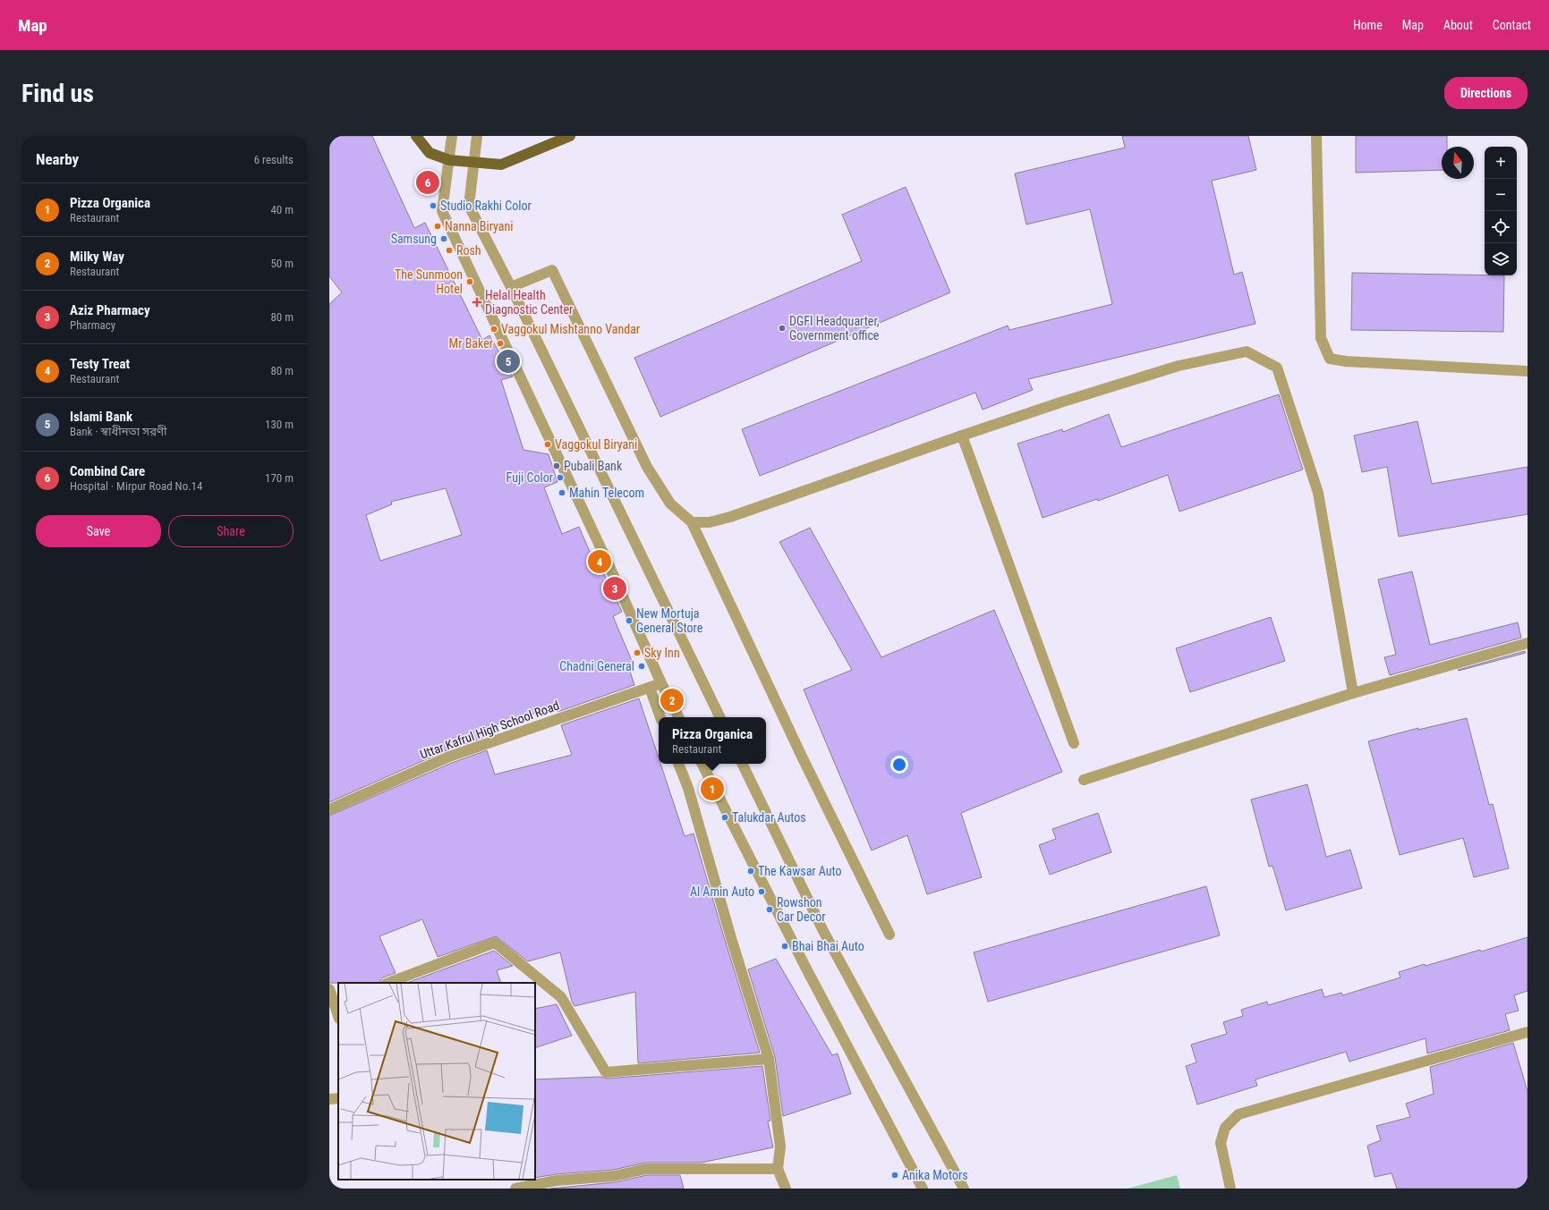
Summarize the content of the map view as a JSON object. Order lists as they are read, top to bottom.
{
  "streets": {
    "street": ["Uttar Kafrul High School Road"]
  },
  "places": {
    "other": [
      "Studio Rakhi Color",
      "Nanna Biryani",
      "Samsung",
      "Rosh",
      "The Sunmoon Hotel",
      "DGFI Headquarter, Government office",
      "Vaggokul Mishtanno Vandar",
      "Mr Baker",
      "Vaggokul Biryani",
      "Pubali Bank",
      "Fuji Color",
      "Mahin Telecom",
      "New Mortuja General Store",
      "Sky Inn",
      "Chadni General",
      "Talukdar Autos",
      "The Kawsar Auto",
      "Al Amin Auto",
      "Rowshon Car Decor",
      "Bhai Bhai Auto",
      "Anika Motors"
    ],
    "health": ["Helal Health Diagnostic Center"]
  },
  "north": "top",
  "page": {
    "header": "Map",
    "nav": [
      "Home",
      "Map",
      "About",
      "Contact"
    ],
    "buttons": [
      "Directions",
      ["Save", "Share"]
    ],
    "title": "Find us",
    "heading": ["Nearby", "6 results"],
    "map_buttons": ["+", "−"],
    "pins": [
      "6",
      "5",
      "4",
      "3",
      "2",
      "1"
    ],
    "list": [
      {
        "mark": "1",
        "name": "Pizza Organica",
        "note": "Restaurant",
        "value": "40 m"
      },
      {
        "mark": "2",
        "name": "Milky Way",
        "note": "Restaurant",
        "value": "50 m"
      },
      {
        "mark": "3",
        "name": "Aziz Pharmacy",
        "note": "Pharmacy",
        "value": "80 m"
      },
      {
        "mark": "4",
        "name": "Testy Treat",
        "note": "Restaurant",
        "value": "80 m"
      },
      {
        "mark": "5",
        "name": "Islami Bank",
        "note": "Bank · স্বাধীনতা সরণী",
        "value": "130 m"
      },
      {
        "mark": "6",
        "name": "Combind Care",
        "note": "Hospital · Mirpur Road No.14",
        "value": "170 m"
      }
    ],
    "popup": ["Pizza Organica", "Restaurant"]
  }
}
